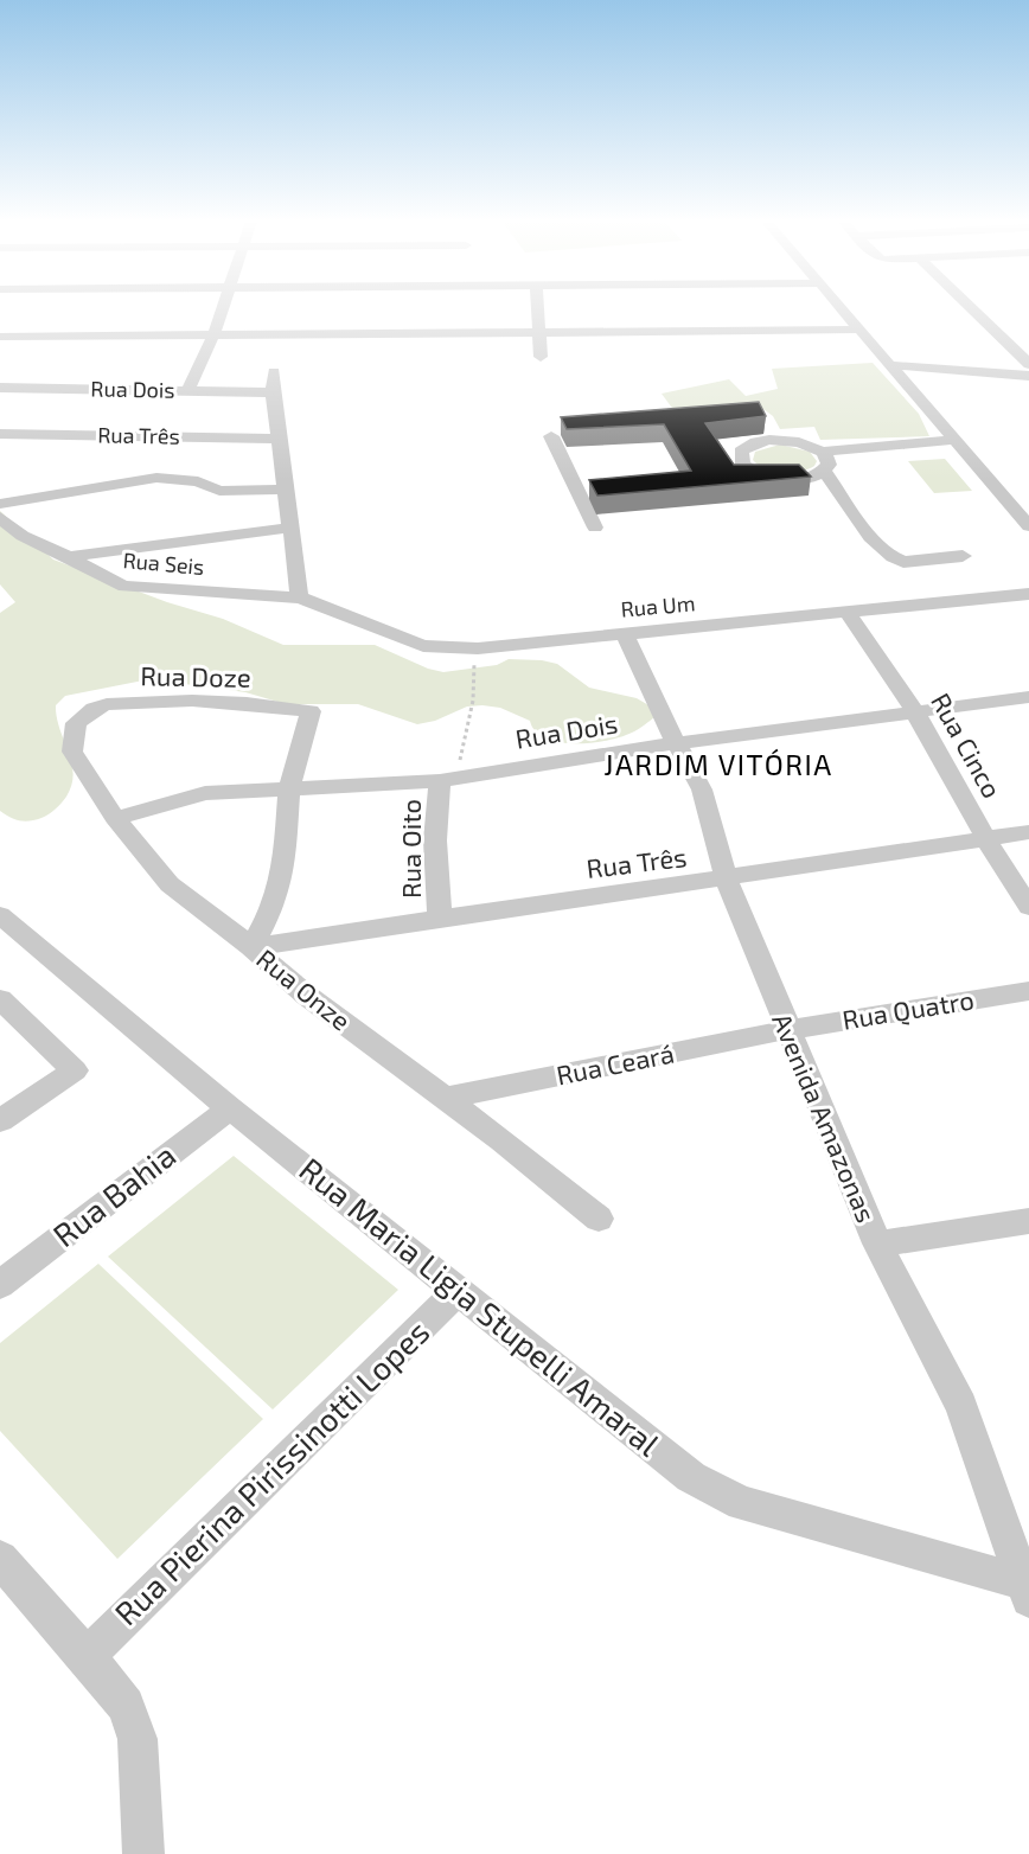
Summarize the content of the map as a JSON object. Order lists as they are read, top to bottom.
{
  "streets": {
    "street": [
      "Rua Dois",
      "Rua Três",
      "Rua Seis",
      "Rua Um",
      "Rua Doze",
      "Rua Cinco",
      "Rua Oito",
      "Rua Onze",
      "Rua Quatro",
      "Rua Ceará",
      "Avenida Amazonas",
      "Rua Bahia",
      "Rua Maria Ligia Stupelli Amaral",
      "Rua Pierina Pirissinotti Lopes"
    ]
  },
  "crossings": [
    ["Rua Dois", "Rua Doze"],
    ["Rua Dois", "Rua Cinco"],
    ["Rua Dois", "Rua Oito"],
    ["Rua Dois", "Rua Onze"],
    ["Rua Dois", "Avenida Amazonas"],
    ["Rua Três", "Rua Cinco"],
    ["Rua Três", "Rua Oito"],
    ["Rua Três", "Rua Onze"],
    ["Rua Três", "Avenida Amazonas"],
    ["Rua Seis", "Rua Um"],
    ["Rua Um", "Rua Cinco"],
    ["Rua Um", "Avenida Amazonas"],
    ["Rua Doze", "Rua Onze"],
    ["Rua Onze", "Rua Ceará"],
    ["Rua Quatro", "Rua Ceará"],
    ["Rua Quatro", "Avenida Amazonas"],
    ["Rua Ceará", "Avenida Amazonas"],
    ["Avenida Amazonas", "Rua Maria Ligia Stupelli Amaral"],
    ["Rua Bahia", "Rua Maria Ligia Stupelli Amaral"],
    ["Rua Maria Ligia Stupelli Amaral", "Rua Pierina Pirissinotti Lopes"]
  ],
  "districts": ["JARDIM VITÓRIA"]
}
